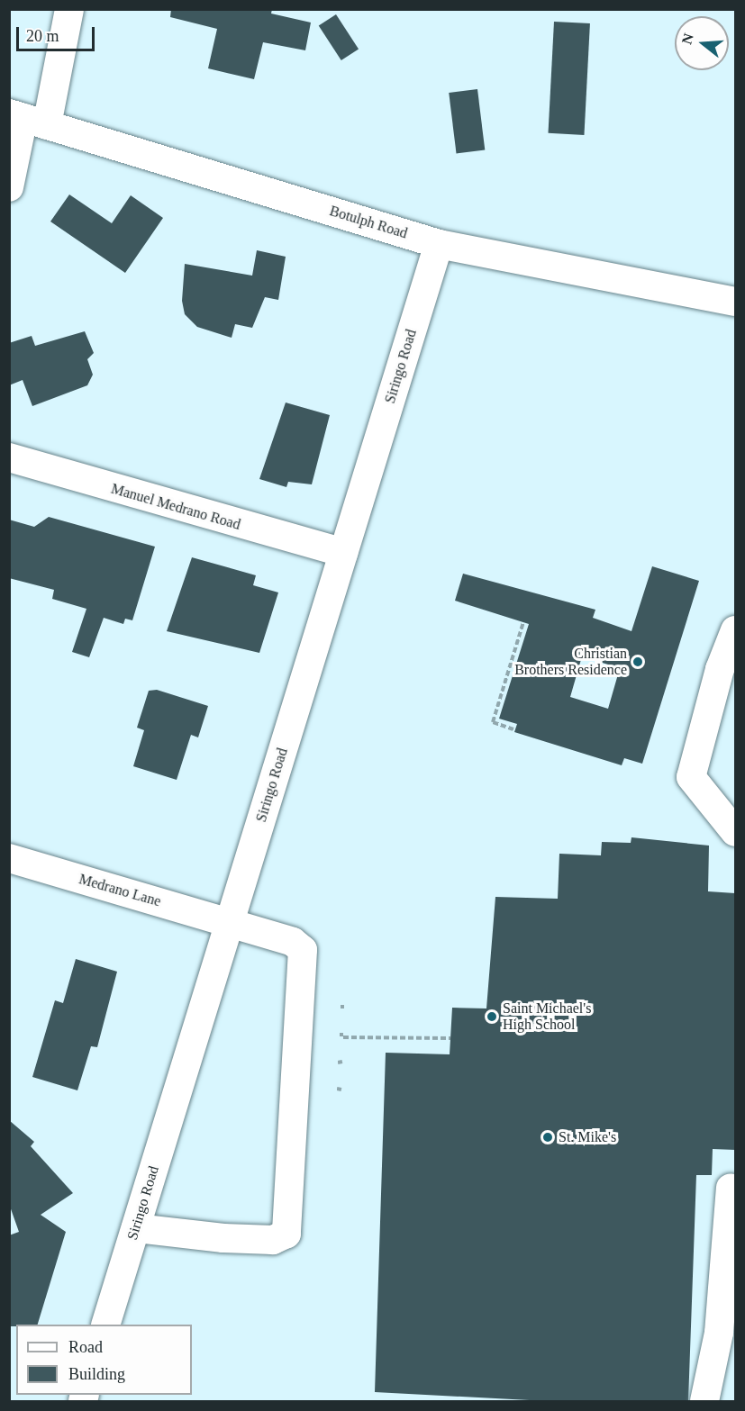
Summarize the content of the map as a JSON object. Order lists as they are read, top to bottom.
{
  "streets": {
    "street": [
      "Botulph Road",
      "Siringo Road",
      "Manuel Medrano Road",
      "Medrano Lane"
    ]
  },
  "crossings": [
    ["Botulph Road", "Siringo Road"],
    ["Siringo Road", "Manuel Medrano Road"],
    ["Siringo Road", "Medrano Lane"]
  ],
  "places": ["Christian Brothers Residence", "Saint Michael's High School", "St. Mike's"],
  "legend": ["Road", "Building"],
  "scale_bar": "20 m",
  "north": "left"
}
